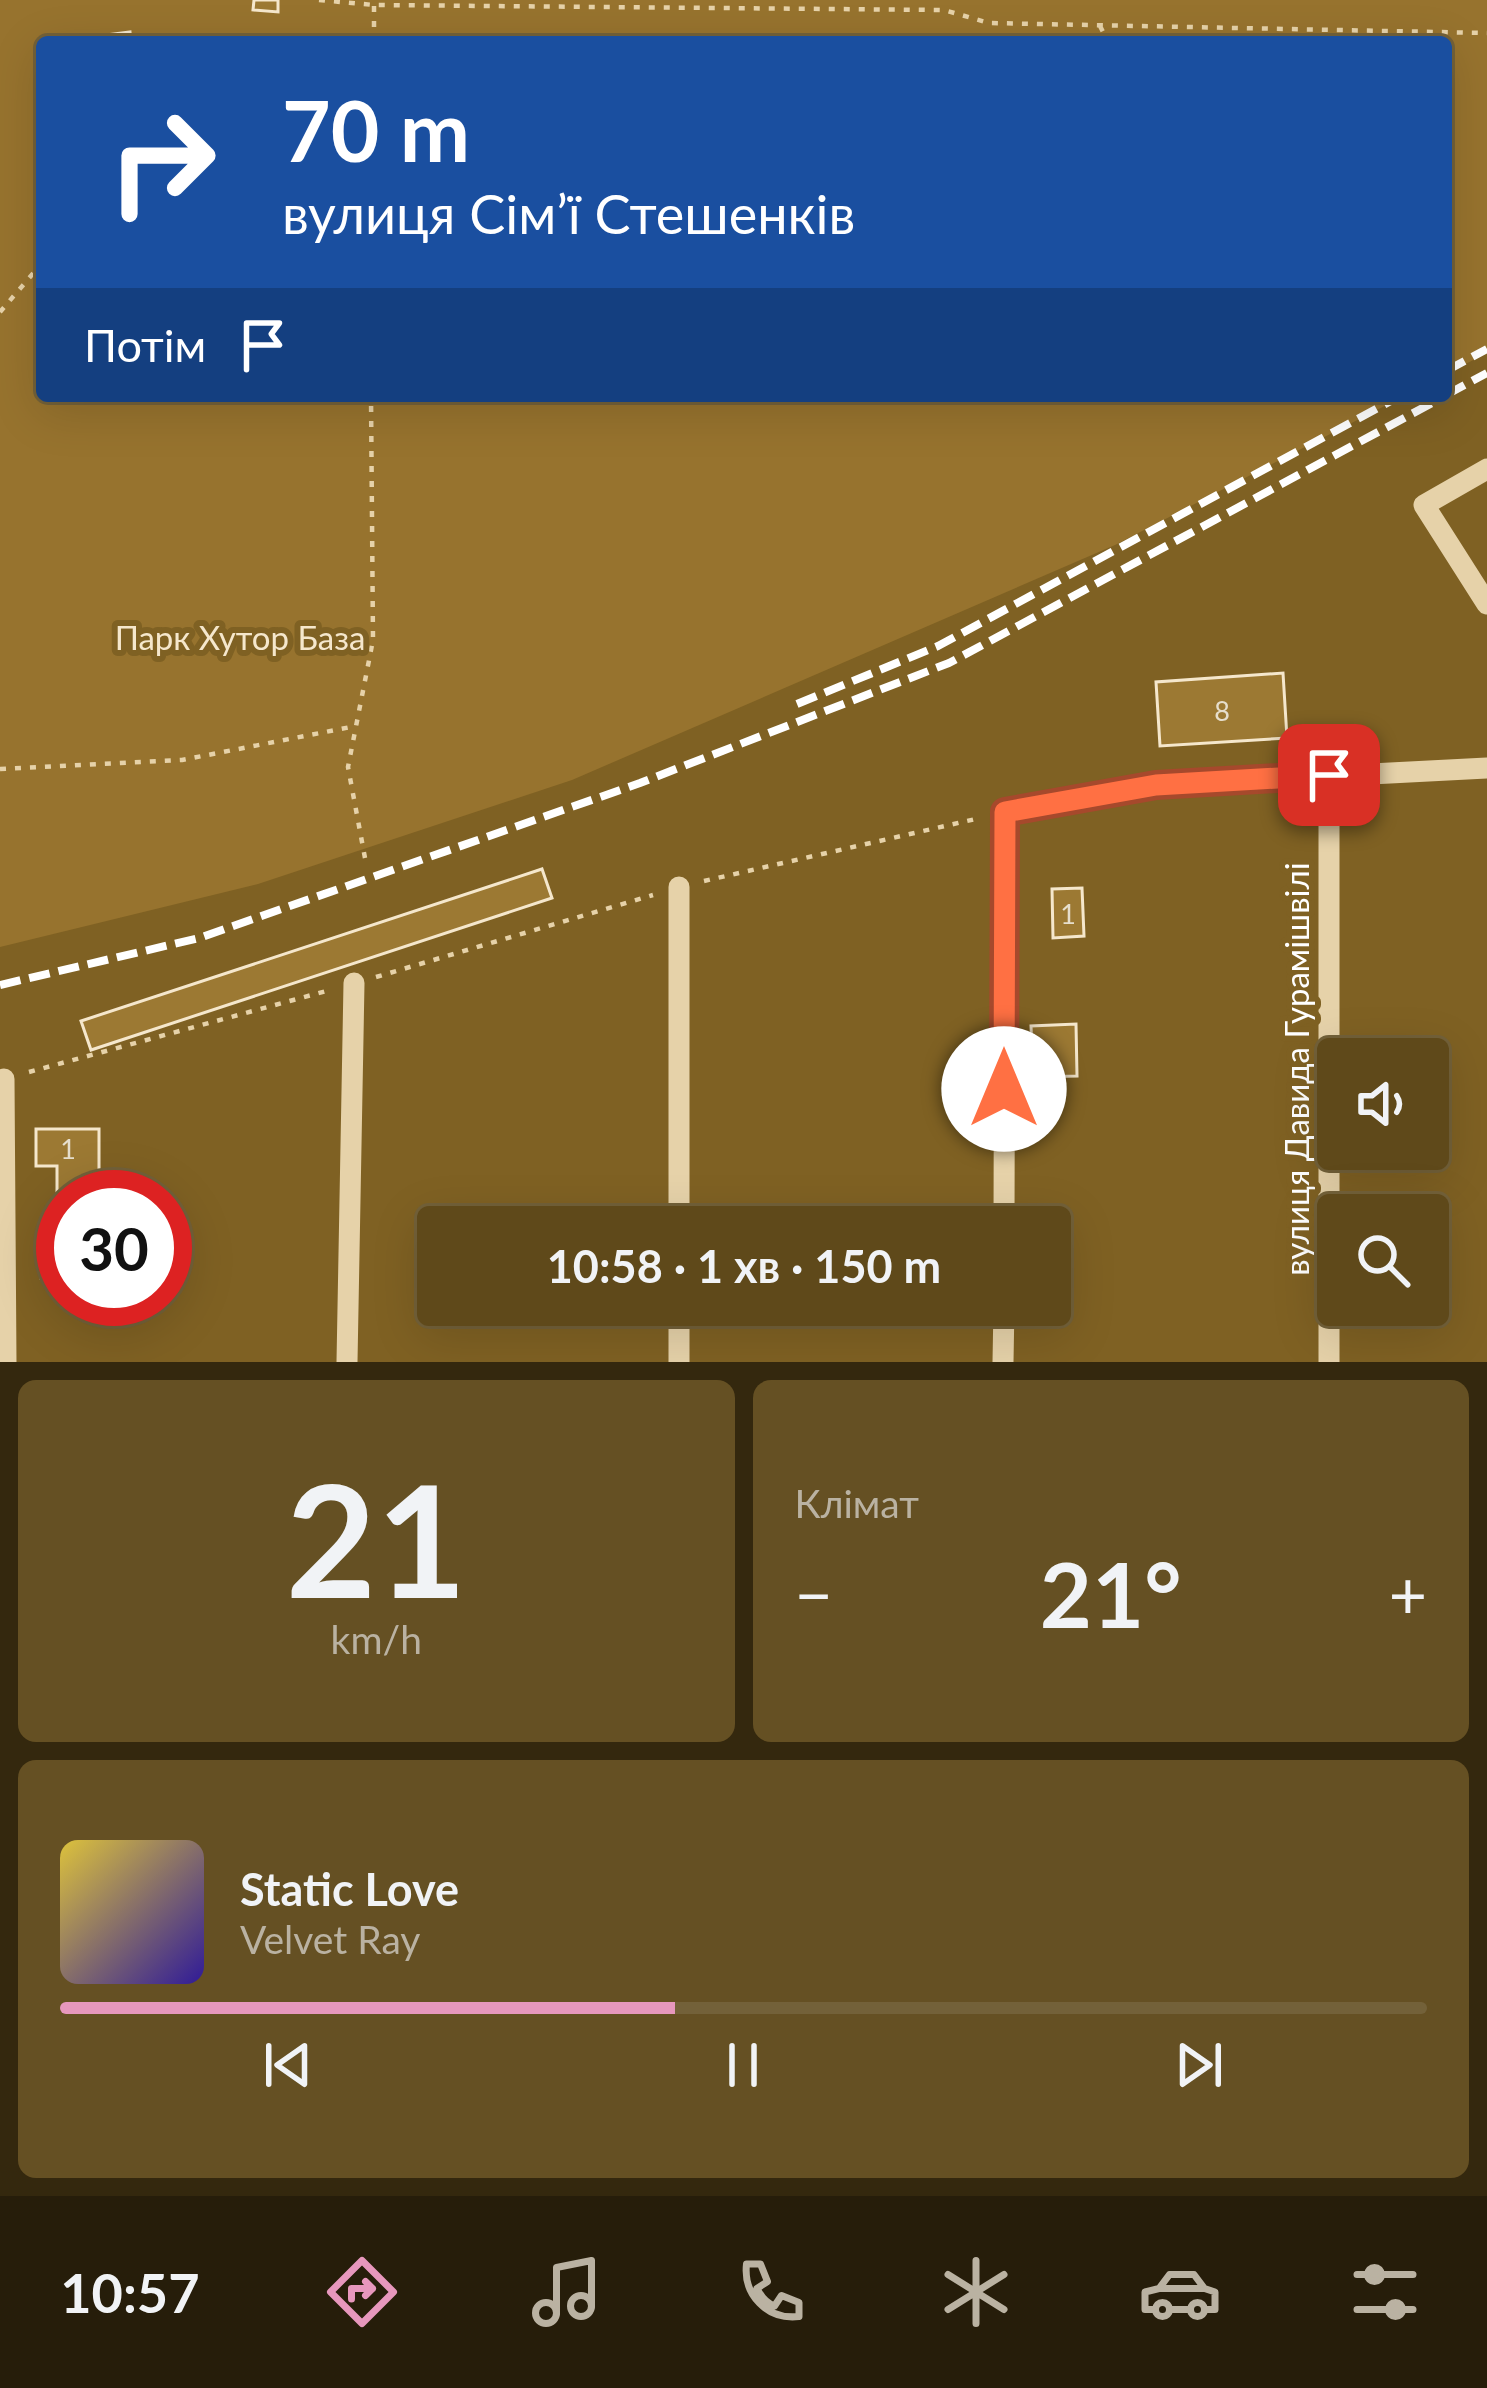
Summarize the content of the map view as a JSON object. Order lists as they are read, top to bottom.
{
  "streets": {
    "street": ["вулиця Давида Гурамішвілі"]
  },
  "parks": ["Парк Хутор База"],
  "house_numbers": ["8", "1", "1"],
  "page": {
    "turn": ["70 m", "вулиця Сімʼї Стешенків"],
    "then": "Потім",
    "limit": "30",
    "trip": "10:58 · 1 хв · 150 m",
    "tile": [
      ["21", "km/h"],
      "Клімат"
    ],
    "heat": ["−", "21°", "+"],
    "song": ["Static Love", "Velvet Ray"],
    "tabs": "10:57"
  }
}
